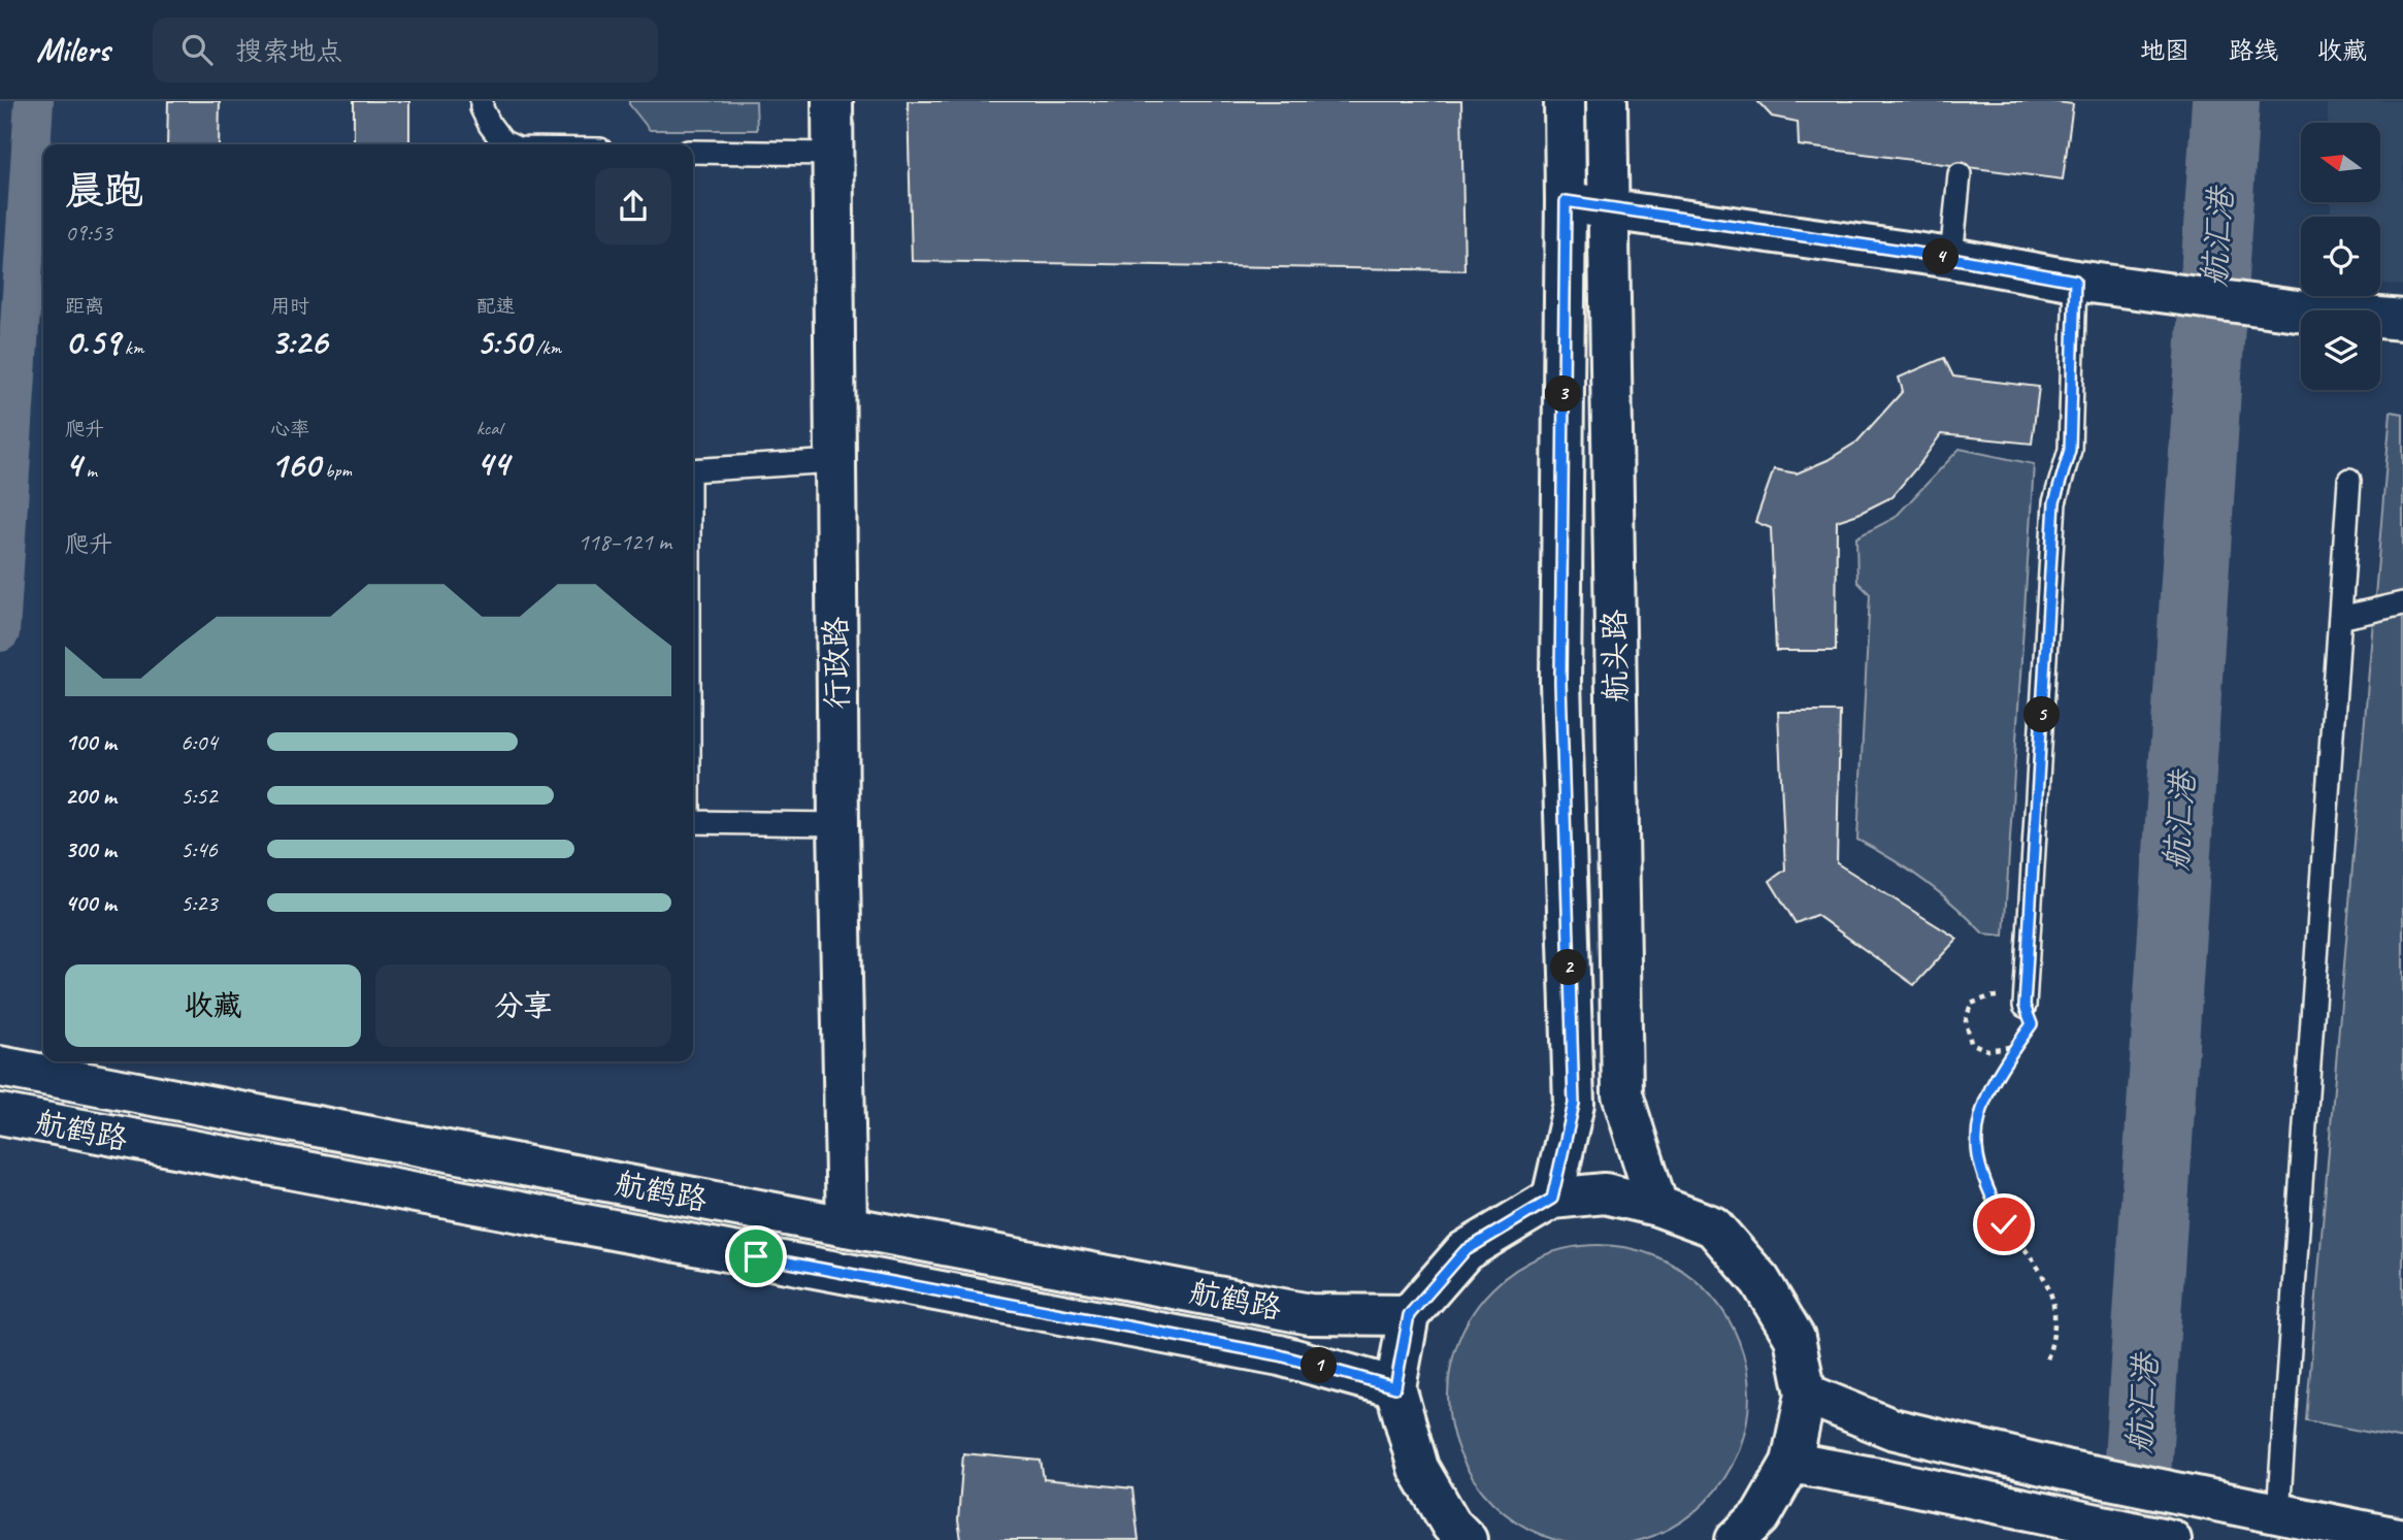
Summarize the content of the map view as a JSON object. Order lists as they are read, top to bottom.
{
  "streets": {
    "main road": ["航头路", "行政路", "航鹤路"]
  },
  "crossings": [
    ["行政路", "航鹤路"]
  ],
  "water": ["航汇港"],
  "north": "left",
  "page": {
    "header": "Milers",
    "search": "搜索地点",
    "nav": ["地图", "路线", "收藏"],
    "heading": ["晨跑", "09:53"],
    "pins": [
      "4",
      "3",
      "5",
      "2",
      "1"
    ],
    "stats": [
      ["距离", "0.59 km"],
      ["用时", "3:26"],
      ["配速", "5:50 /km"],
      ["爬升", "4 m"],
      ["心率", "160 bpm"],
      ["kcal", "44"]
    ],
    "chart": ["爬升", "118–121 m"],
    "list": [
      {
        "name": "100 m",
        "note": "6:04"
      },
      {
        "name": "200 m",
        "note": "5:52"
      },
      {
        "name": "300 m",
        "note": "5:46"
      },
      {
        "name": "400 m",
        "note": "5:23"
      }
    ],
    "buttons": ["收藏", "分享"]
  }
}
